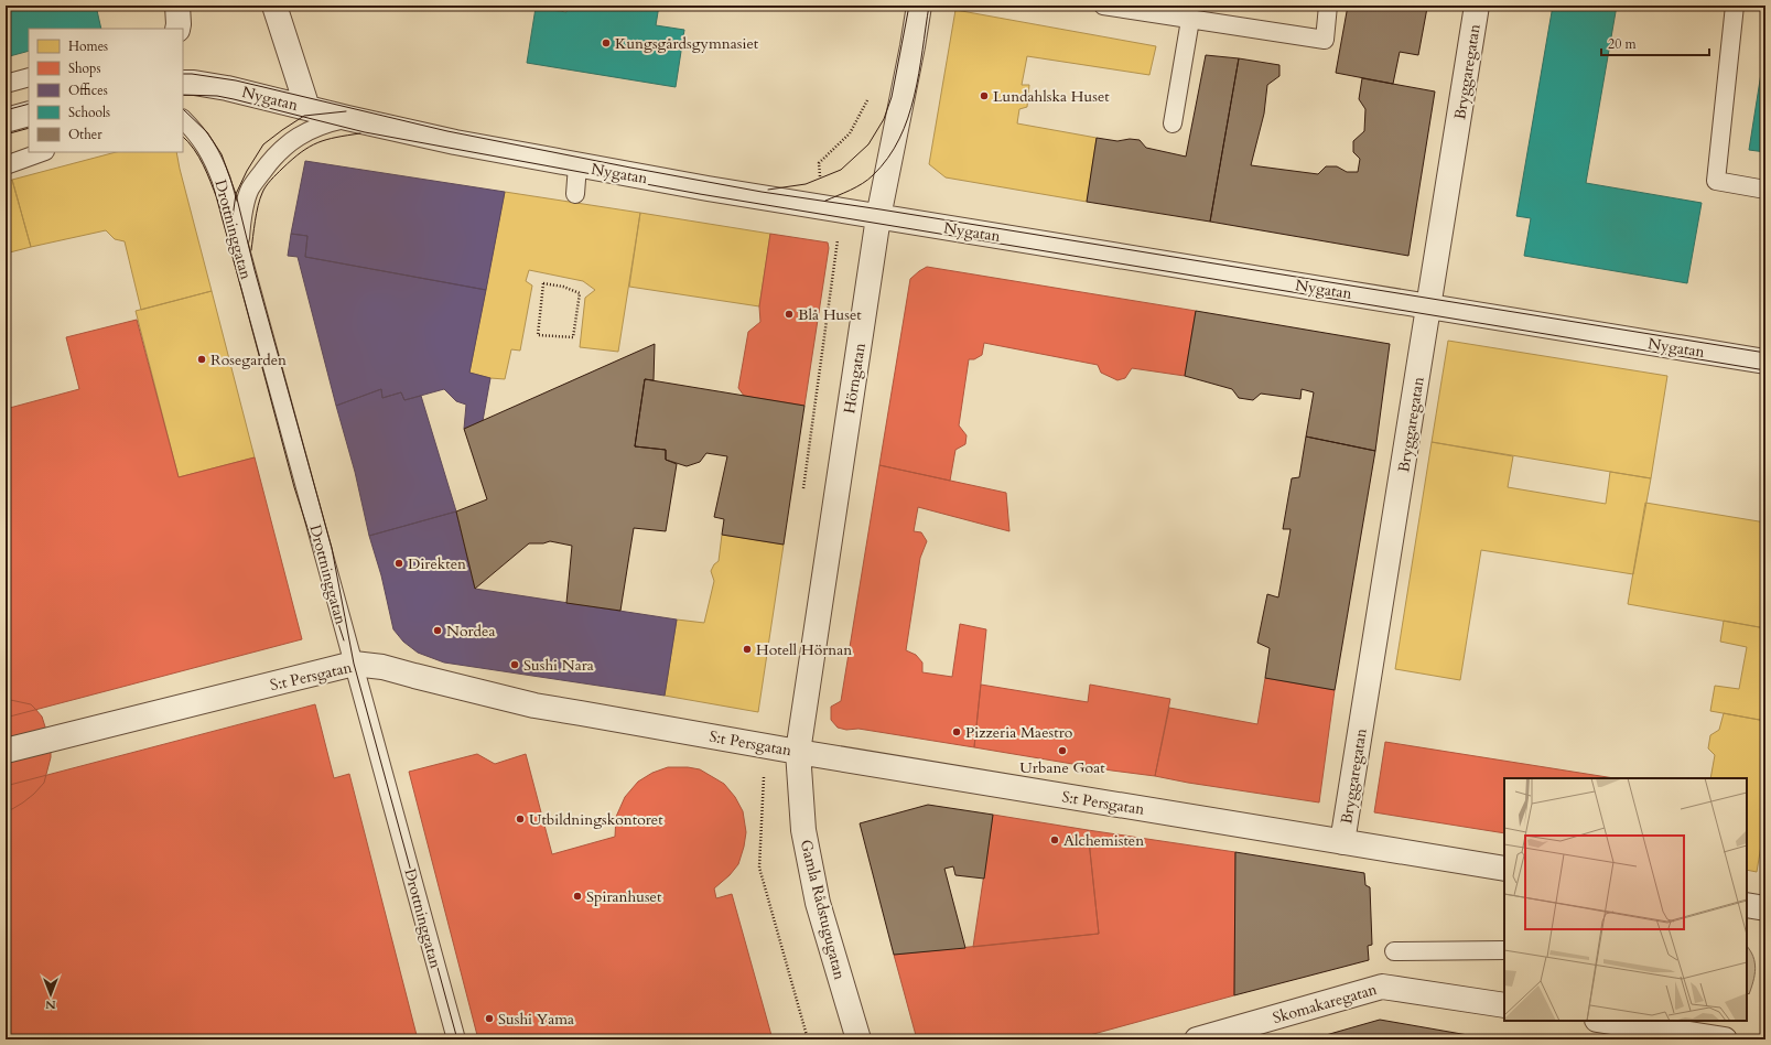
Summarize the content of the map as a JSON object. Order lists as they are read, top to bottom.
{
  "streets": {
    "street": [
      "Bryggaregatan",
      "Nygatan",
      "Hörngatan",
      "S:t Persgatan",
      "Gamla Rådstugugatan",
      "Skomakaregatan"
    ],
    "lane": ["Drottninggatan"]
  },
  "crossings": [
    ["Bryggaregatan", "Nygatan"],
    ["Bryggaregatan", "S:t Persgatan"],
    ["Nygatan", "Hörngatan"],
    ["Drottninggatan", "S:t Persgatan"],
    ["Hörngatan", "S:t Persgatan"],
    ["Hörngatan", "Gamla Rådstugugatan"],
    ["S:t Persgatan", "Gamla Rådstugugatan"]
  ],
  "places": [
    "Kungsgårdsgymnasiet",
    "Lundahlska Huset",
    "Blå Huset",
    "Rosegarden",
    "Direkten",
    "Nordea",
    "Hotell Hörnan",
    "Sushi Nara",
    "Pizzeria Maestro",
    "Urbane Goat",
    "Utbildningskontoret",
    "Alchemisten",
    "Spiranhuset",
    "Sushi Yama"
  ],
  "legend": [
    "Homes",
    "Shops",
    "Offices",
    "Schools",
    "Other"
  ],
  "scale_bar": "20 m",
  "north": "bottom"
}
